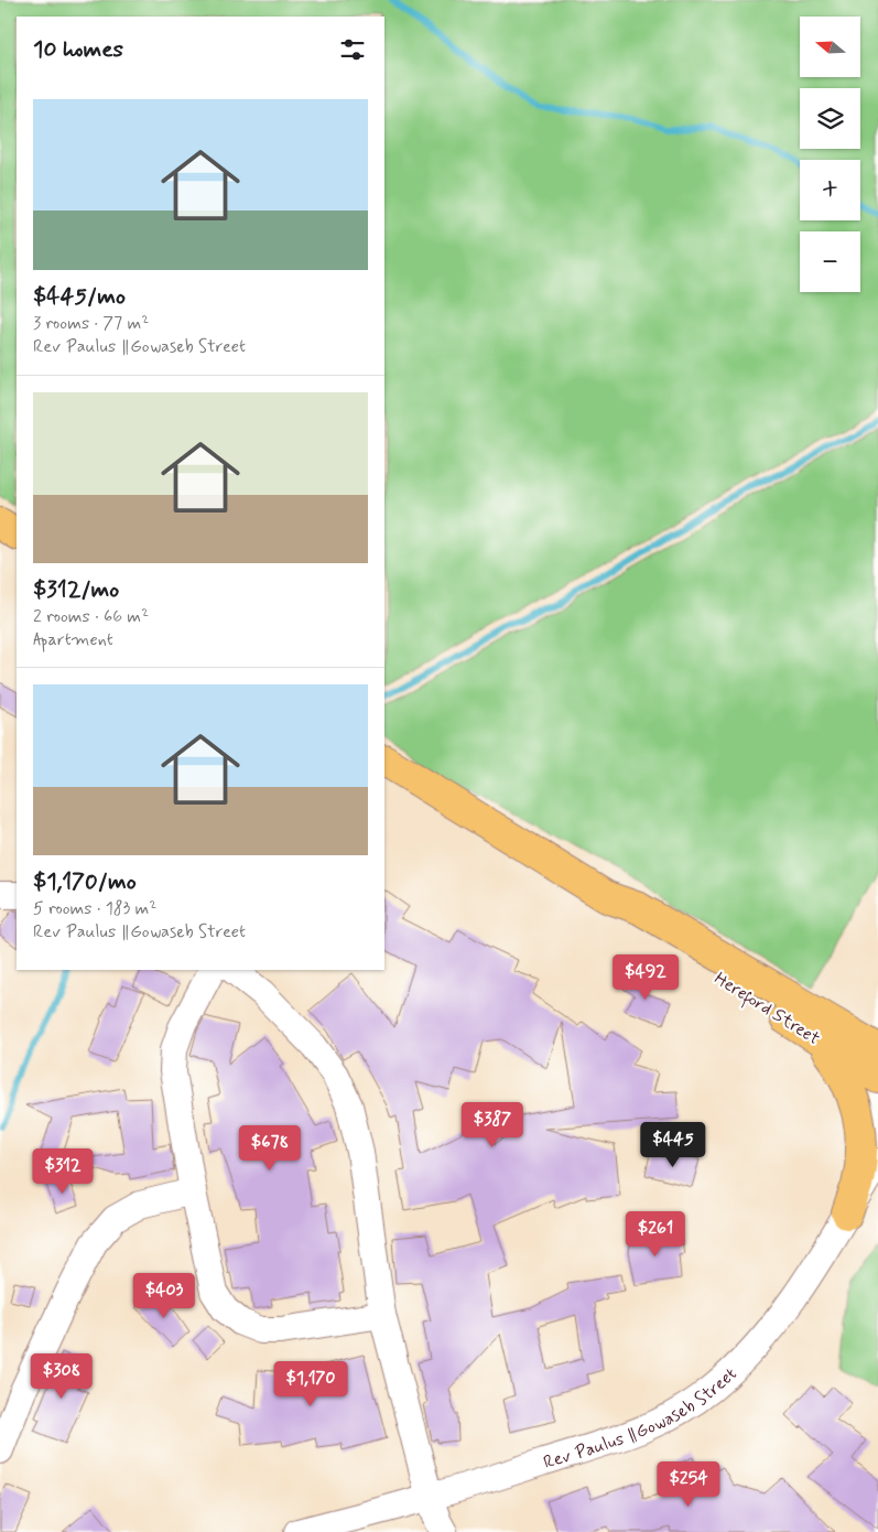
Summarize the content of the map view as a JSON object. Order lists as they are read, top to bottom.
{
  "streets": {
    "main road": ["Hereford Street"],
    "street": ["Rev Paulus ǁGowaseb Street"]
  },
  "north": "left",
  "page": {
    "map_buttons": ["+", "−"],
    "heading": "10 homes",
    "list": [
      {
        "name": "$445/mo",
        "note": "3 rooms · 77 m² · Rev Paulus ǁGowaseb Street"
      },
      {
        "name": "$312/mo",
        "note": "2 rooms · 66 m² · Apartment"
      },
      {
        "name": "$1,170/mo",
        "note": "5 rooms · 183 m² · Rev Paulus ǁGowaseb Street"
      }
    ],
    "price": [
      "$492",
      "$387",
      "$445",
      "$678",
      "$312",
      "$261",
      "$403",
      "$308",
      "$1,170",
      "$254"
    ]
  }
}
